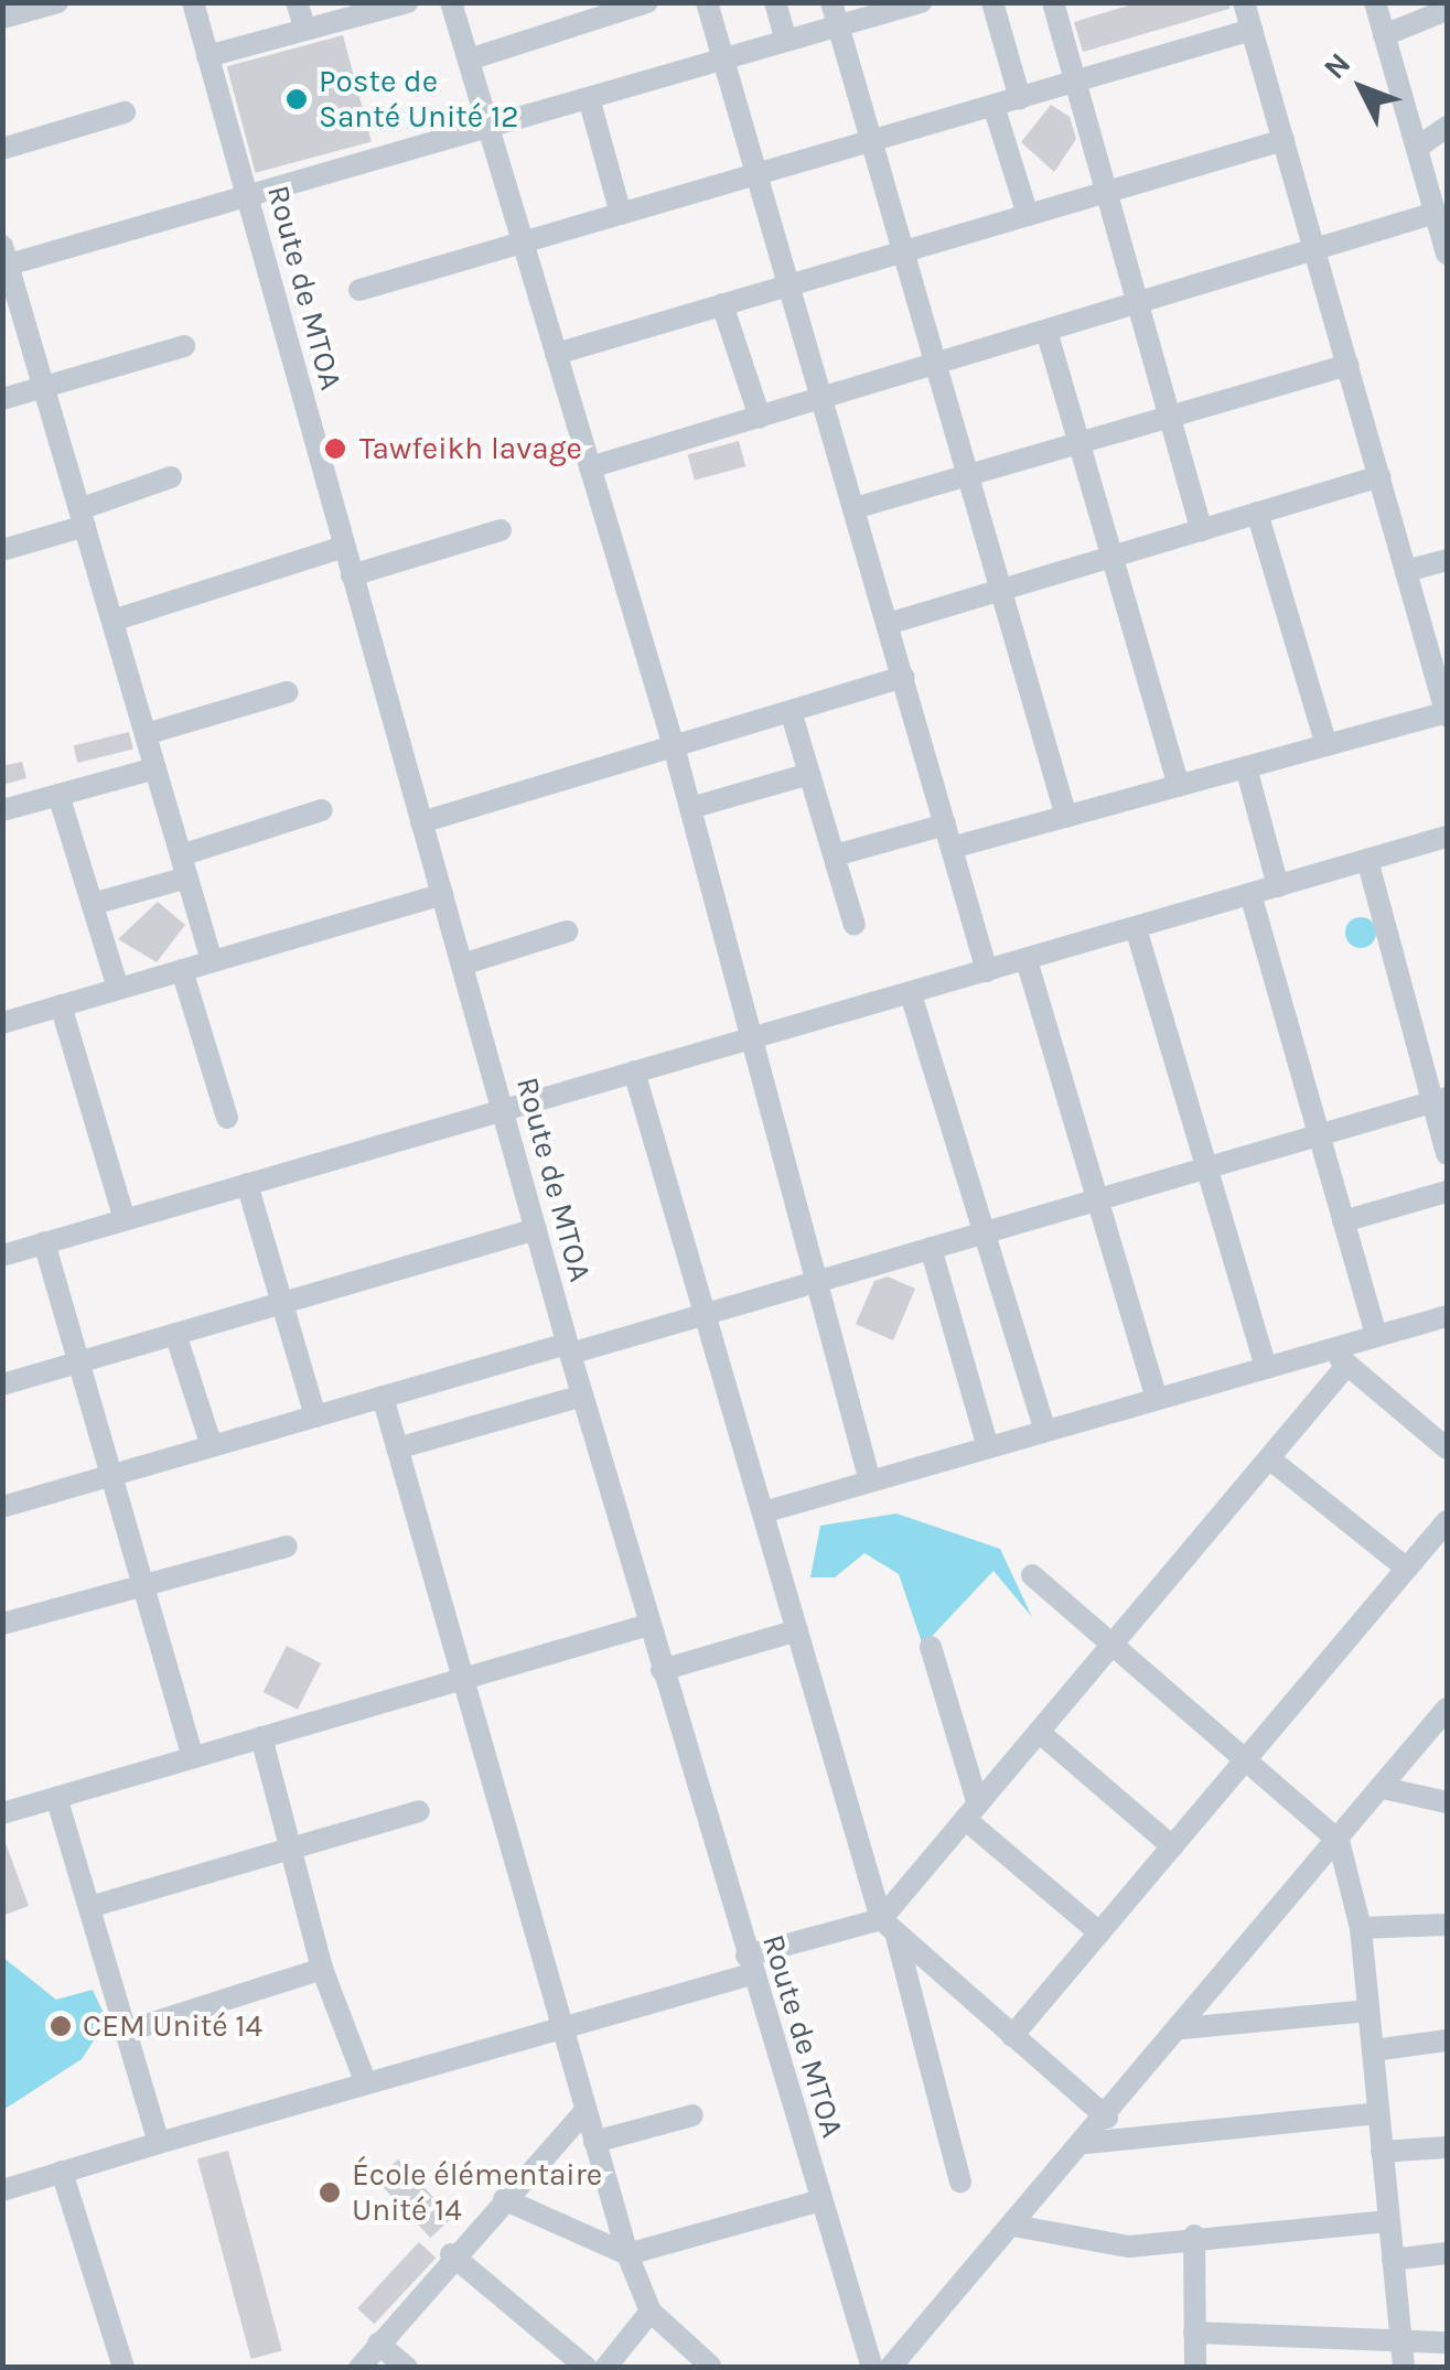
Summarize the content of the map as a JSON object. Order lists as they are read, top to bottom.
{
  "streets": {
    "street": ["Route de MTOA"]
  },
  "places": [
    "Poste de Santé Unité 12",
    "Tawfeikh lavage",
    "CEM Unité 14",
    "École élémentaire Unité 14"
  ],
  "north": "top left"
}
